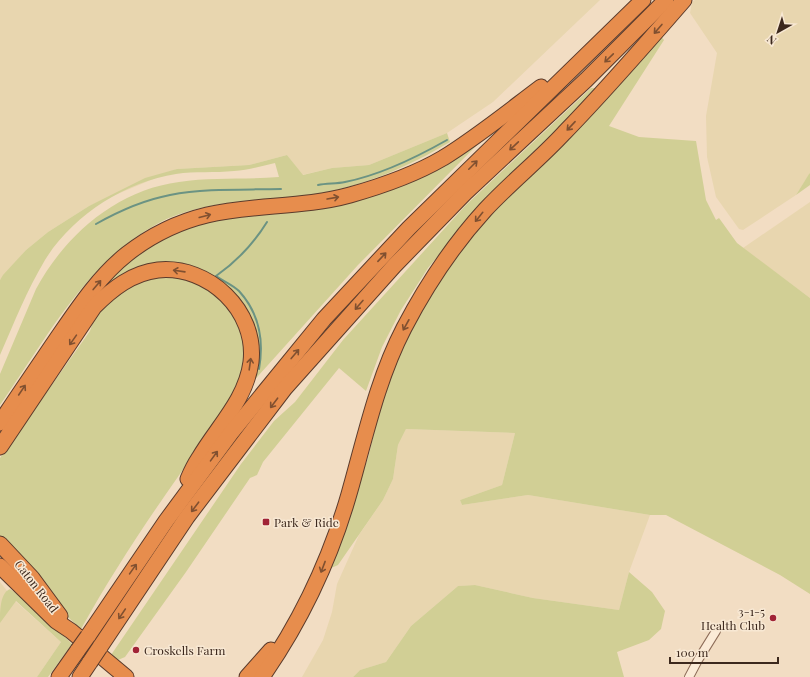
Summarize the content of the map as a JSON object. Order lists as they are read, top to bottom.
{
  "streets": {
    "highway": ["Caton Road"]
  },
  "places": {
    "transit": ["Park & Ride"],
    "other": ["3-1-5 Health Club", "Croskells Farm"]
  },
  "scale_bar": "100 m",
  "north": "bottom left"
}
